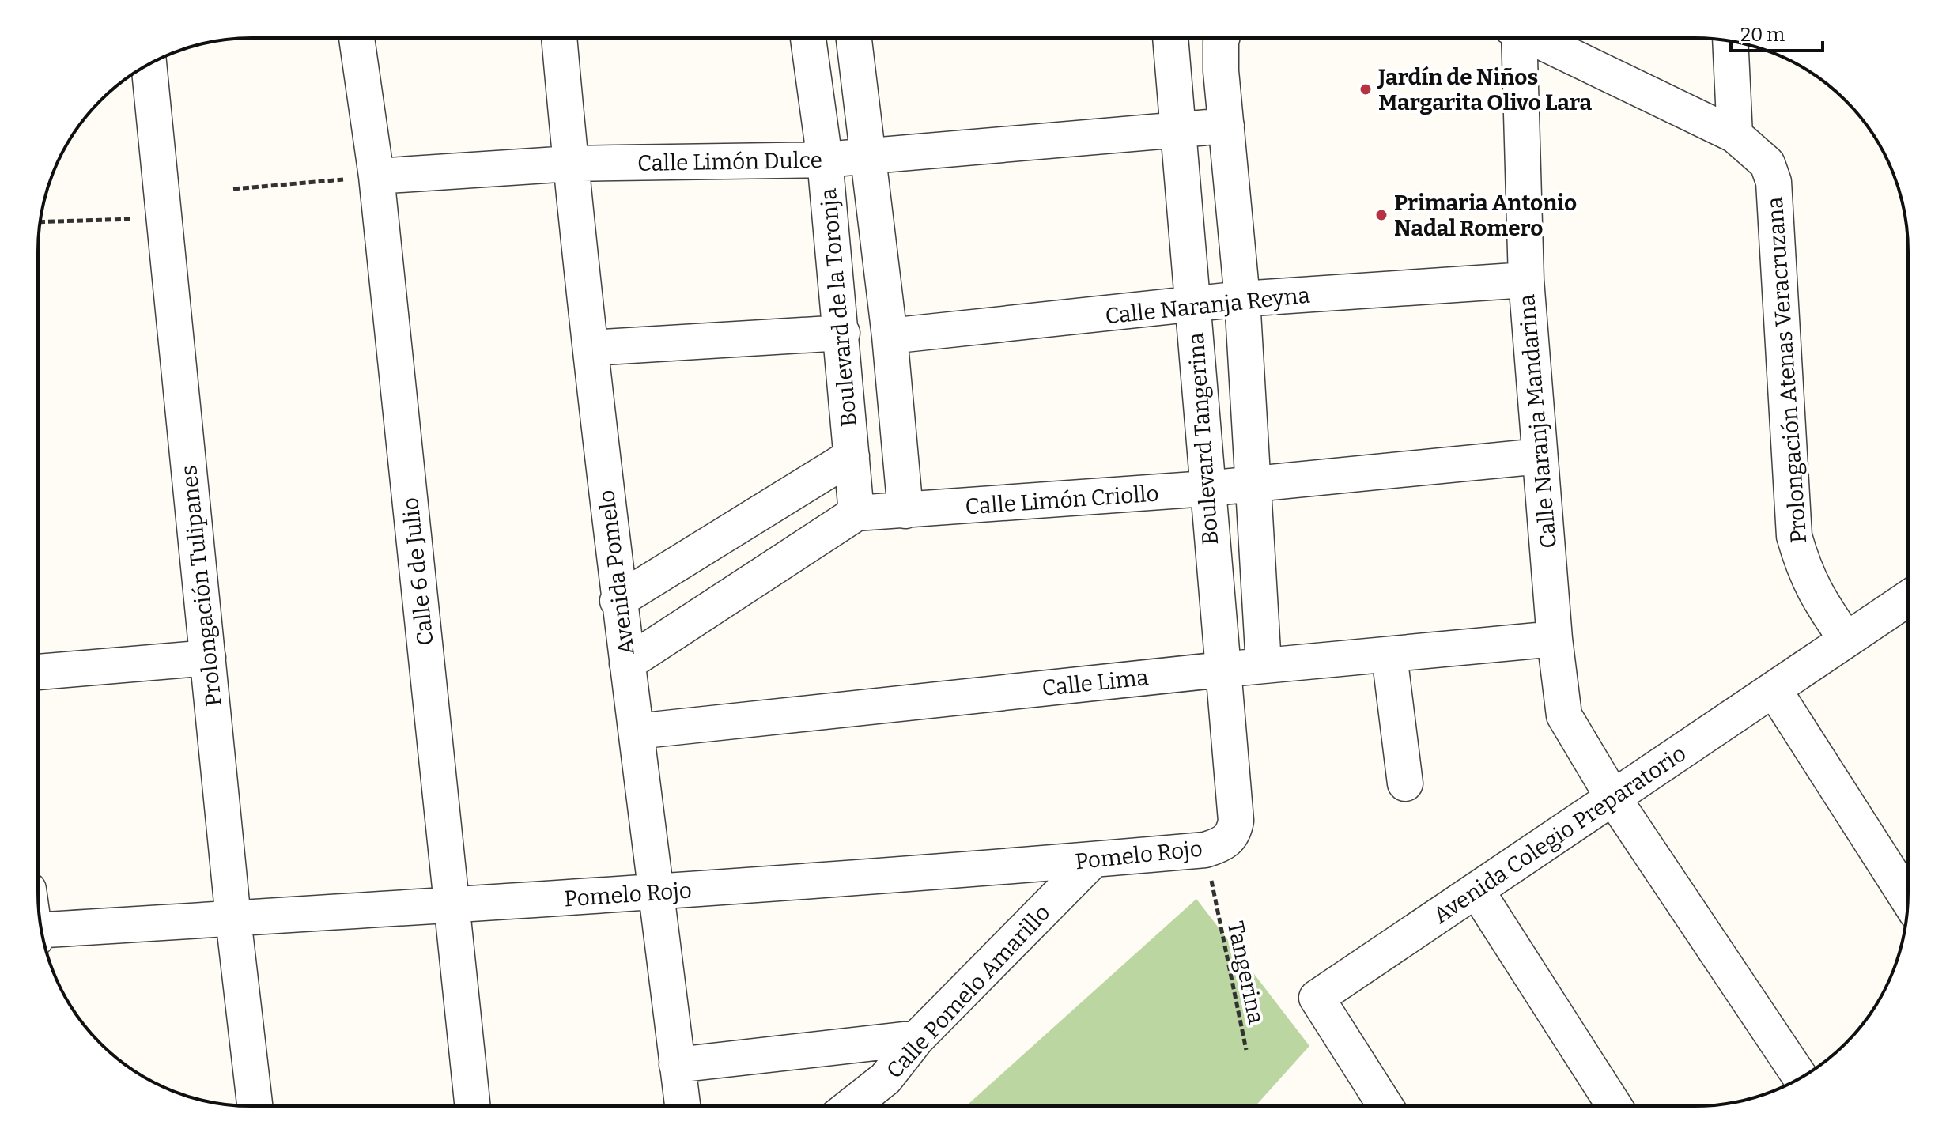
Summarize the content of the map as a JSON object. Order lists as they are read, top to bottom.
{
  "streets": {
    "street": [
      "Calle Limón Dulce",
      "Calle Naranja Reyna",
      "Boulevard de la Toronja",
      "Prolongación Atenas Veracruzana",
      "Calle Naranja Mandarina",
      "Boulevard Tangerina",
      "Calle Limón Criollo",
      "Calle 6 de Julio",
      "Avenida Pomelo",
      "Prolongación Tulipanes",
      "Calle Lima",
      "Avenida Colegio Preparatorio",
      "Pomelo Rojo",
      "Calle Pomelo Amarillo"
    ],
    "path": ["Tangerina"]
  },
  "crossings": [
    ["Calle Limón Dulce", "Boulevard de la Toronja"],
    ["Calle Limón Dulce", "Boulevard Tangerina"],
    ["Calle Limón Dulce", "Calle 6 de Julio"],
    ["Calle Limón Dulce", "Avenida Pomelo"],
    ["Calle Naranja Reyna", "Boulevard de la Toronja"],
    ["Calle Naranja Reyna", "Calle Naranja Mandarina"],
    ["Calle Naranja Reyna", "Boulevard Tangerina"],
    ["Boulevard de la Toronja", "Calle Limón Criollo"],
    ["Prolongación Atenas Veracruzana", "Avenida Colegio Preparatorio"],
    ["Calle Naranja Mandarina", "Calle Limón Criollo"],
    ["Calle Naranja Mandarina", "Calle Lima"],
    ["Calle Naranja Mandarina", "Avenida Colegio Preparatorio"],
    ["Boulevard Tangerina", "Calle Limón Criollo"],
    ["Boulevard Tangerina", "Calle Lima"],
    ["Boulevard Tangerina", "Pomelo Rojo"],
    ["Calle 6 de Julio", "Pomelo Rojo"],
    ["Avenida Pomelo", "Calle Lima"],
    ["Avenida Pomelo", "Pomelo Rojo"],
    ["Prolongación Tulipanes", "Pomelo Rojo"],
    ["Pomelo Rojo", "Calle Pomelo Amarillo"]
  ],
  "places": ["Jardín de Niños Margarita Olivo Lara", "Primaria Antonio Nadal Romero"],
  "scale_bar": "20 m"
}
